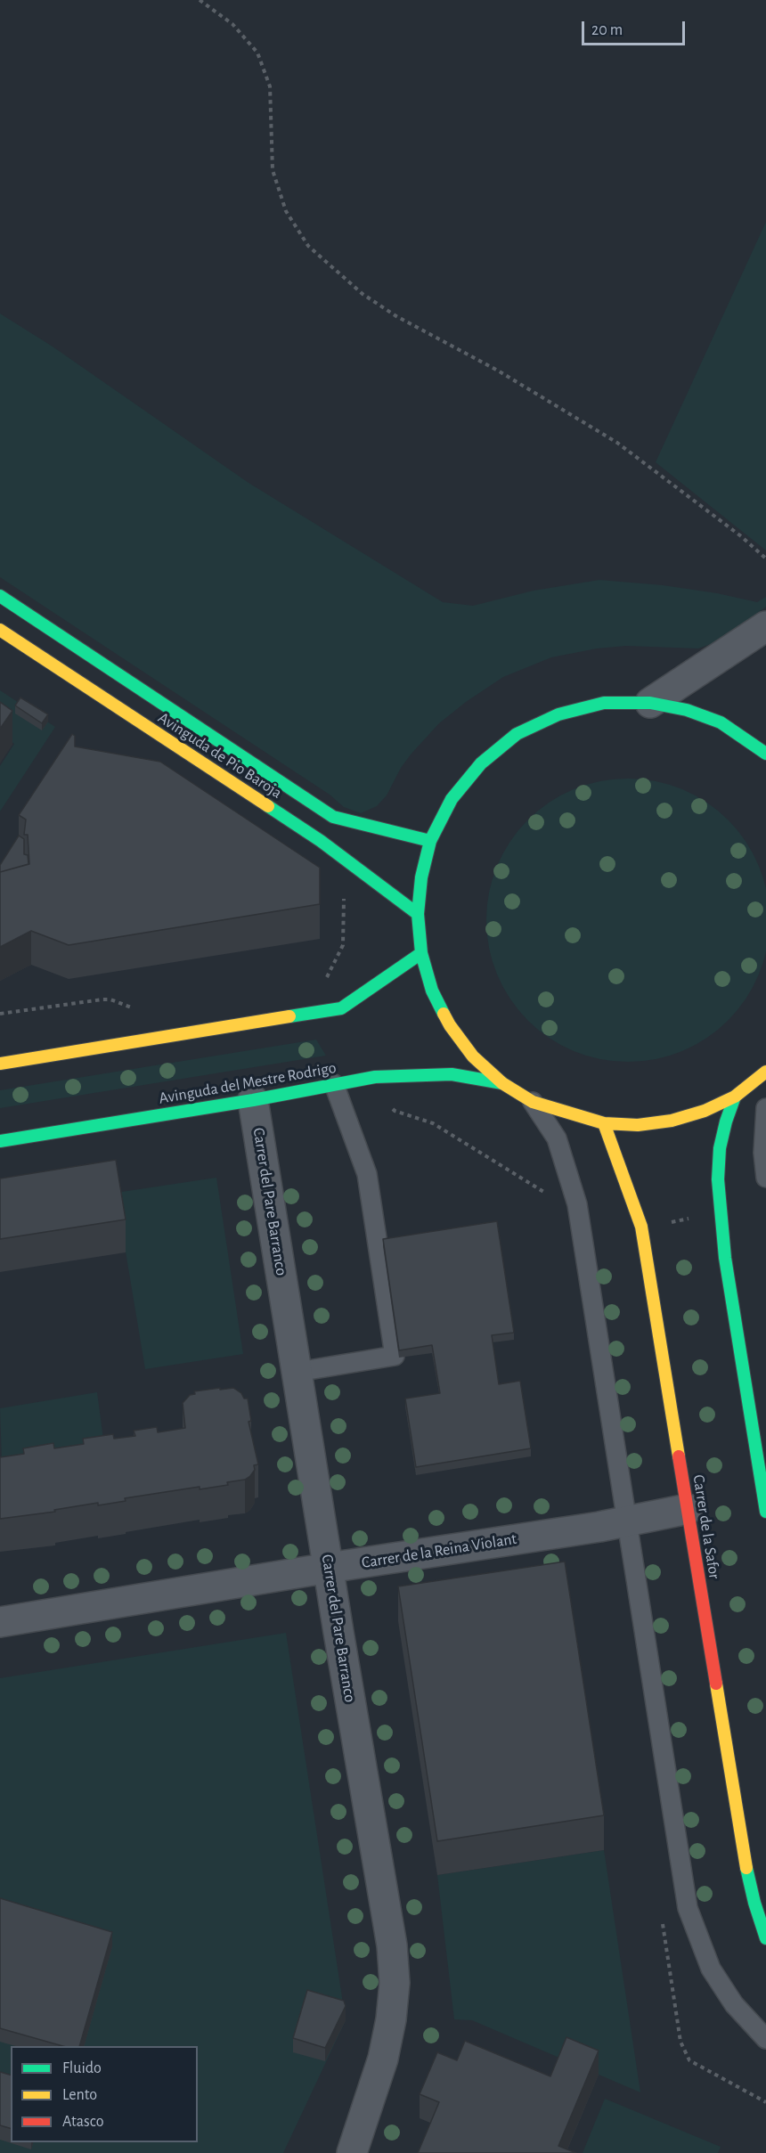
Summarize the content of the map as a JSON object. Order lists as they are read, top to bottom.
{
  "streets": {
    "main road": ["Avinguda de Pio Baroja", "Avinguda del Mestre Rodrigo", "Carrer de la Safor"],
    "street": ["Carrer del Pare Barranco", "Carrer de la Reina Violant"]
  },
  "crossings": [
    ["Avinguda del Mestre Rodrigo", "Carrer del Pare Barranco"],
    ["Carrer del Pare Barranco", "Carrer de la Reina Violant"],
    ["Carrer de la Safor", "Carrer de la Reina Violant"]
  ],
  "legend": ["Fluido", "Lento", "Atasco"],
  "scale_bar": "20 m"
}
